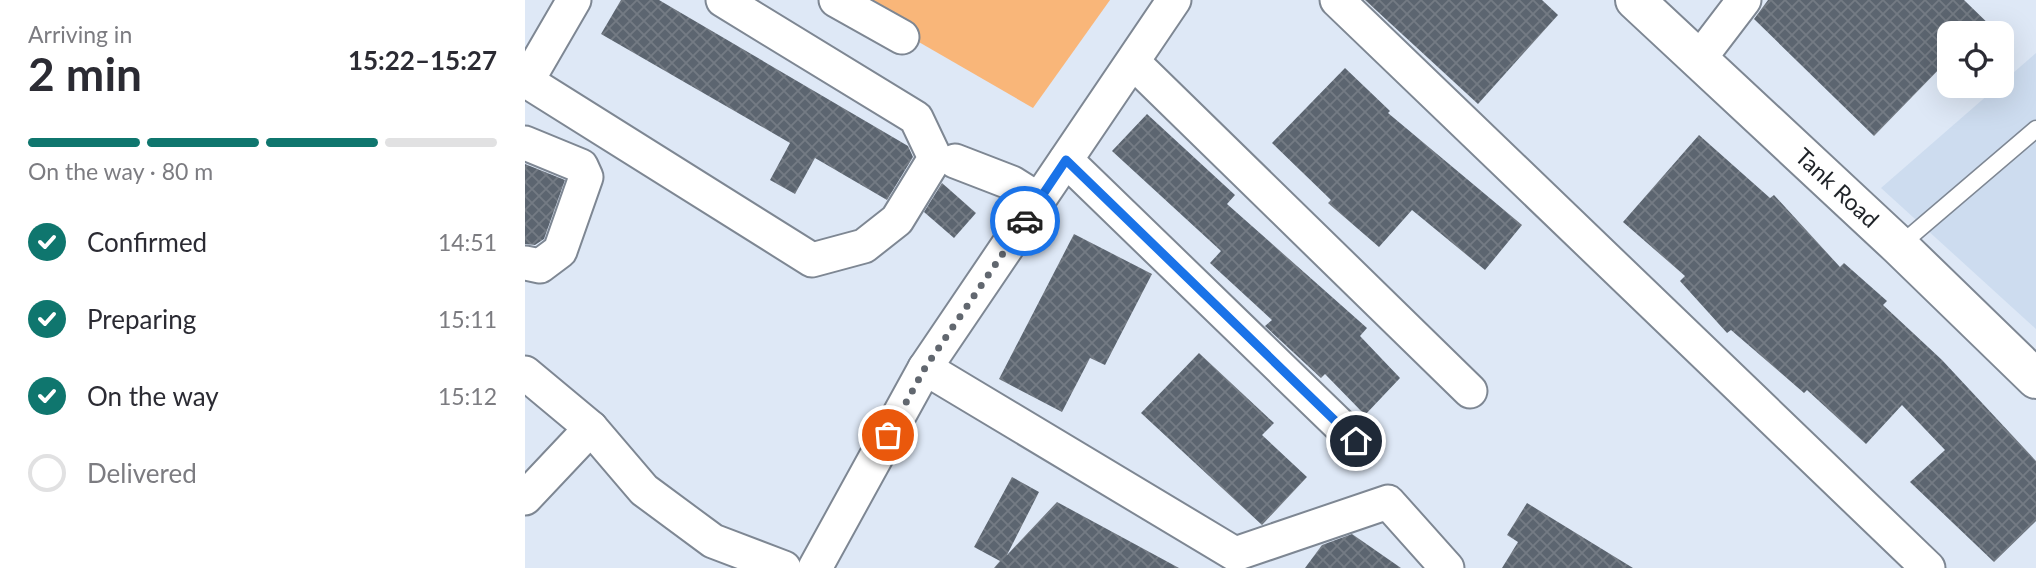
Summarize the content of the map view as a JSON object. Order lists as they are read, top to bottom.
{
  "streets": {
    "street": ["Tank Road"]
  },
  "page": {
    "heading": ["2 min", "Arriving in", "15:22–15:27"],
    "bar": "On the way · 80 m",
    "list": [
      ["Confirmed", "14:51"],
      ["Preparing", "15:11"],
      ["On the way", "15:12"],
      "Delivered"
    ]
  }
}
